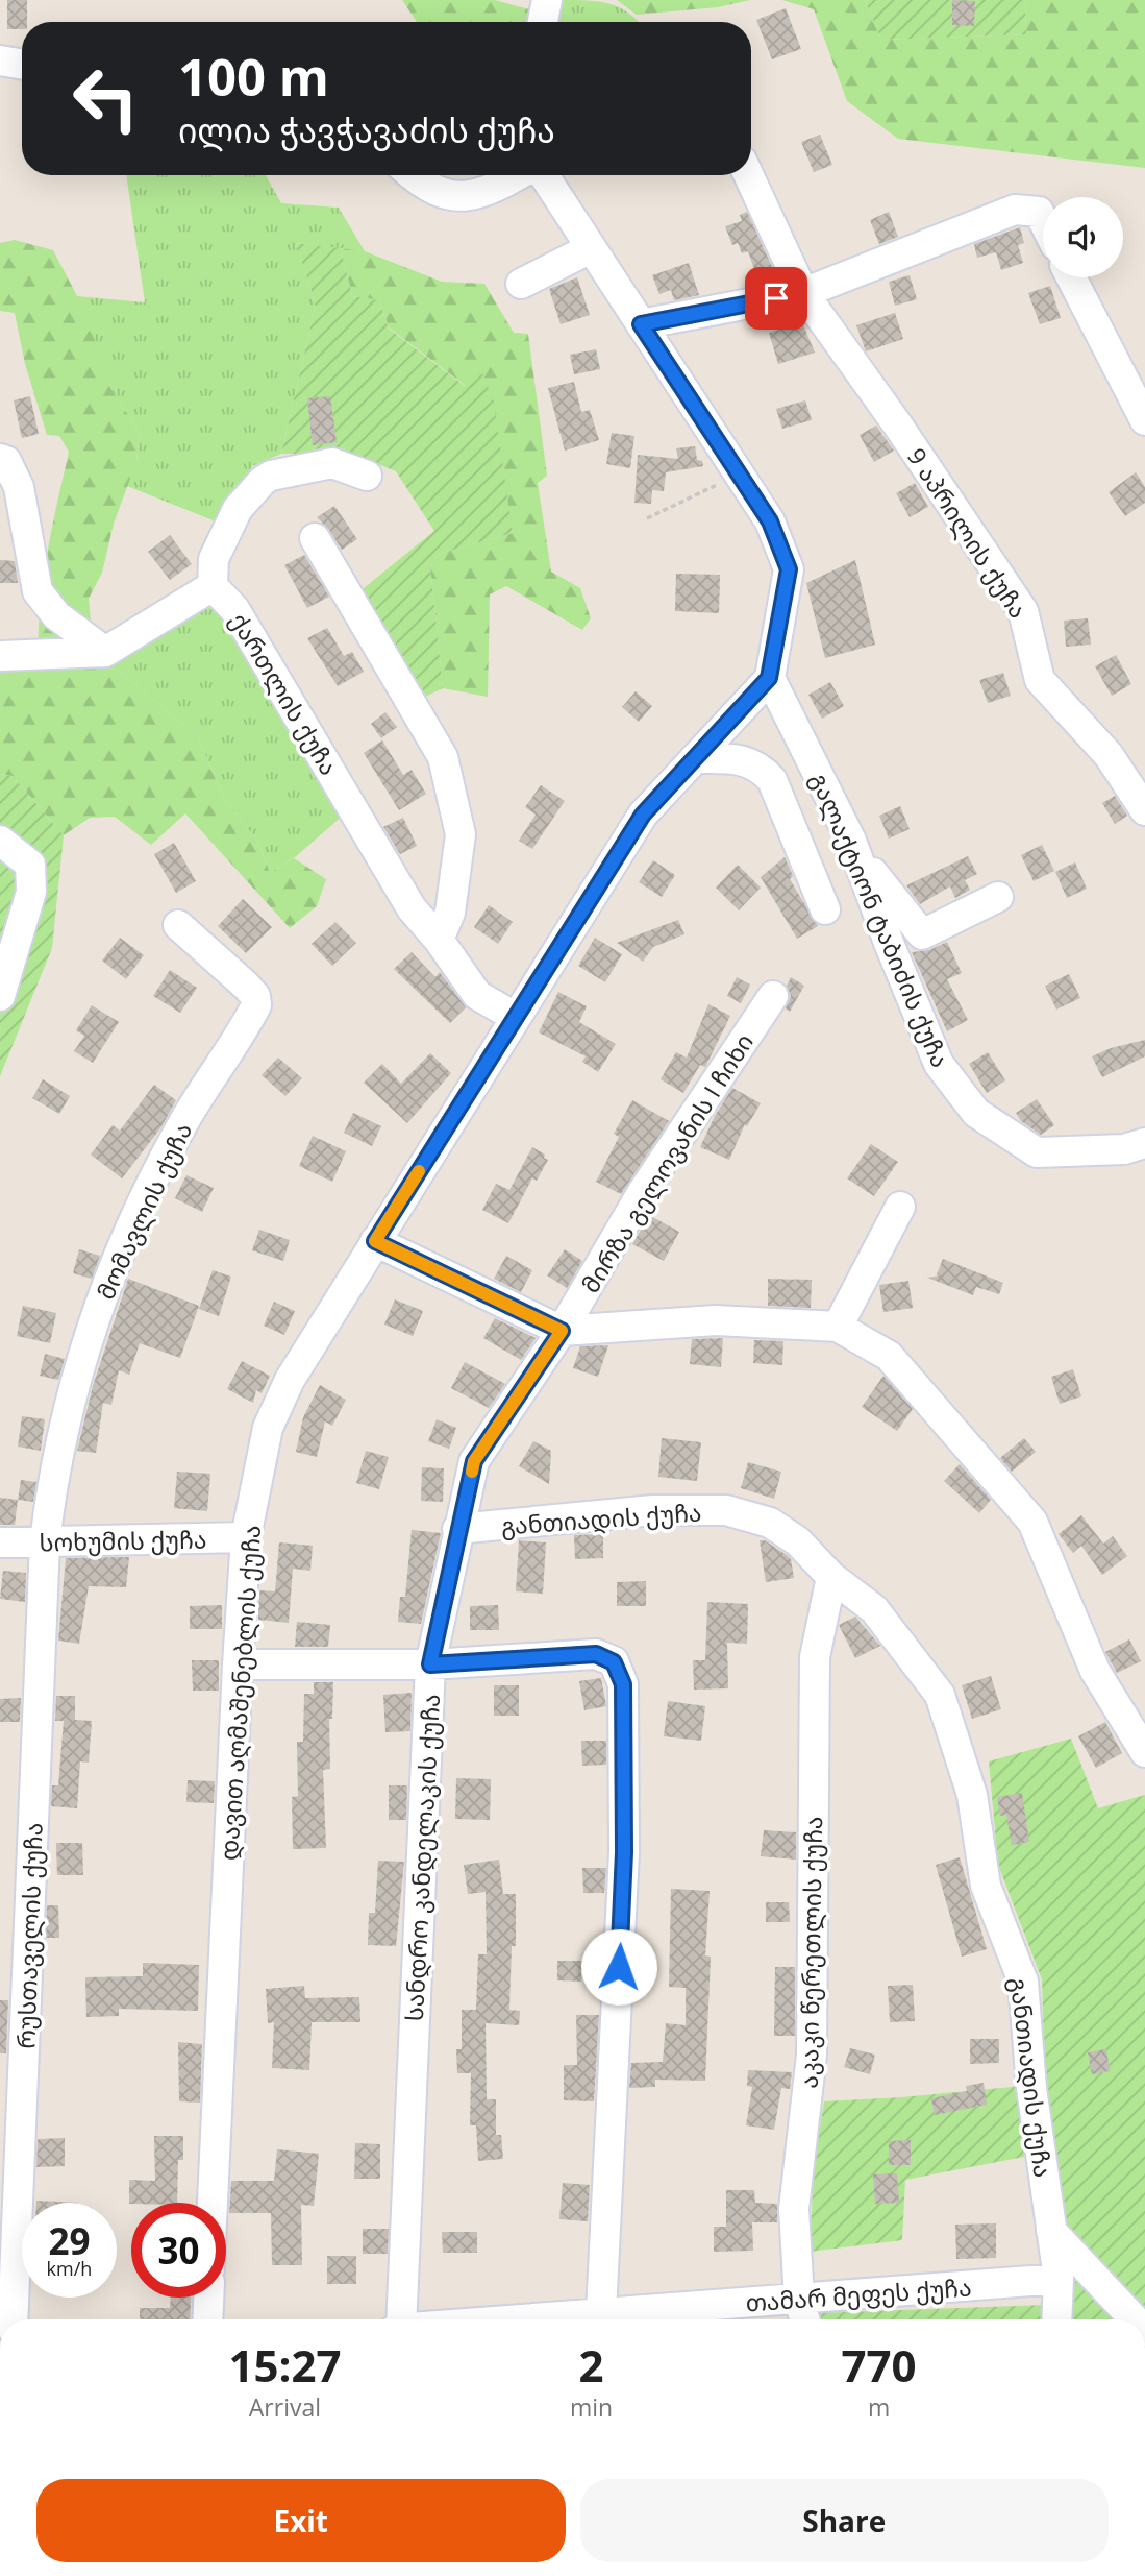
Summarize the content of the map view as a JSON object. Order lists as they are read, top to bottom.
{
  "streets": {
    "street": [
      "9 აპრილის ქუჩა",
      "ქართლის ქუჩა",
      "გალაქტიონ ტაბიძის ქუჩა",
      "მირზა გელოვანის I ჩიხი",
      "მომავლის ქუჩა",
      "განთიადის ქუჩა",
      "სოხუმის ქუჩა",
      "დავით აღმაშენებლის ქუჩა",
      "სანდრო კანდელაკის ქუჩა",
      "რუსთაველის ქუჩა",
      "აკაკი წერეთლის ქუჩა",
      "თამარ მეფეს ქუჩა"
    ]
  },
  "crossings": [
    ["ქართლის ქუჩა", "დავით აღმაშენებლის ქუჩა"],
    ["გალაქტიონ ტაბიძის ქუჩა", "დავით აღმაშენებლის ქუჩა"],
    ["მირზა გელოვანის I ჩიხი", "სანდრო კანდელაკის ქუჩა"],
    ["მომავლის ქუჩა", "სოხუმის ქუჩა"],
    ["მომავლის ქუჩა", "რუსთაველის ქუჩა"],
    ["განთიადის ქუჩა", "სანდრო კანდელაკის ქუჩა"],
    ["განთიადის ქუჩა", "აკაკი წერეთლის ქუჩა"],
    ["განთიადის ქუჩა", "თამარ მეფეს ქუჩა"],
    ["სოხუმის ქუჩა", "დავით აღმაშენებლის ქუჩა"],
    ["სოხუმის ქუჩა", "რუსთაველის ქუჩა"],
    ["აკაკი წერეთლის ქუჩა", "თამარ მეფეს ქუჩა"]
  ],
  "page": {
    "turn": ["100 m", "ილია ჭავჭავაძის ქუჩა"],
    "speed": "29 km/h",
    "limit": "30",
    "eta": [
      "15:27",
      "Arrival",
      "2",
      "min",
      "770",
      "m"
    ],
    "buttons": ["Exit", "Share"]
  }
}
